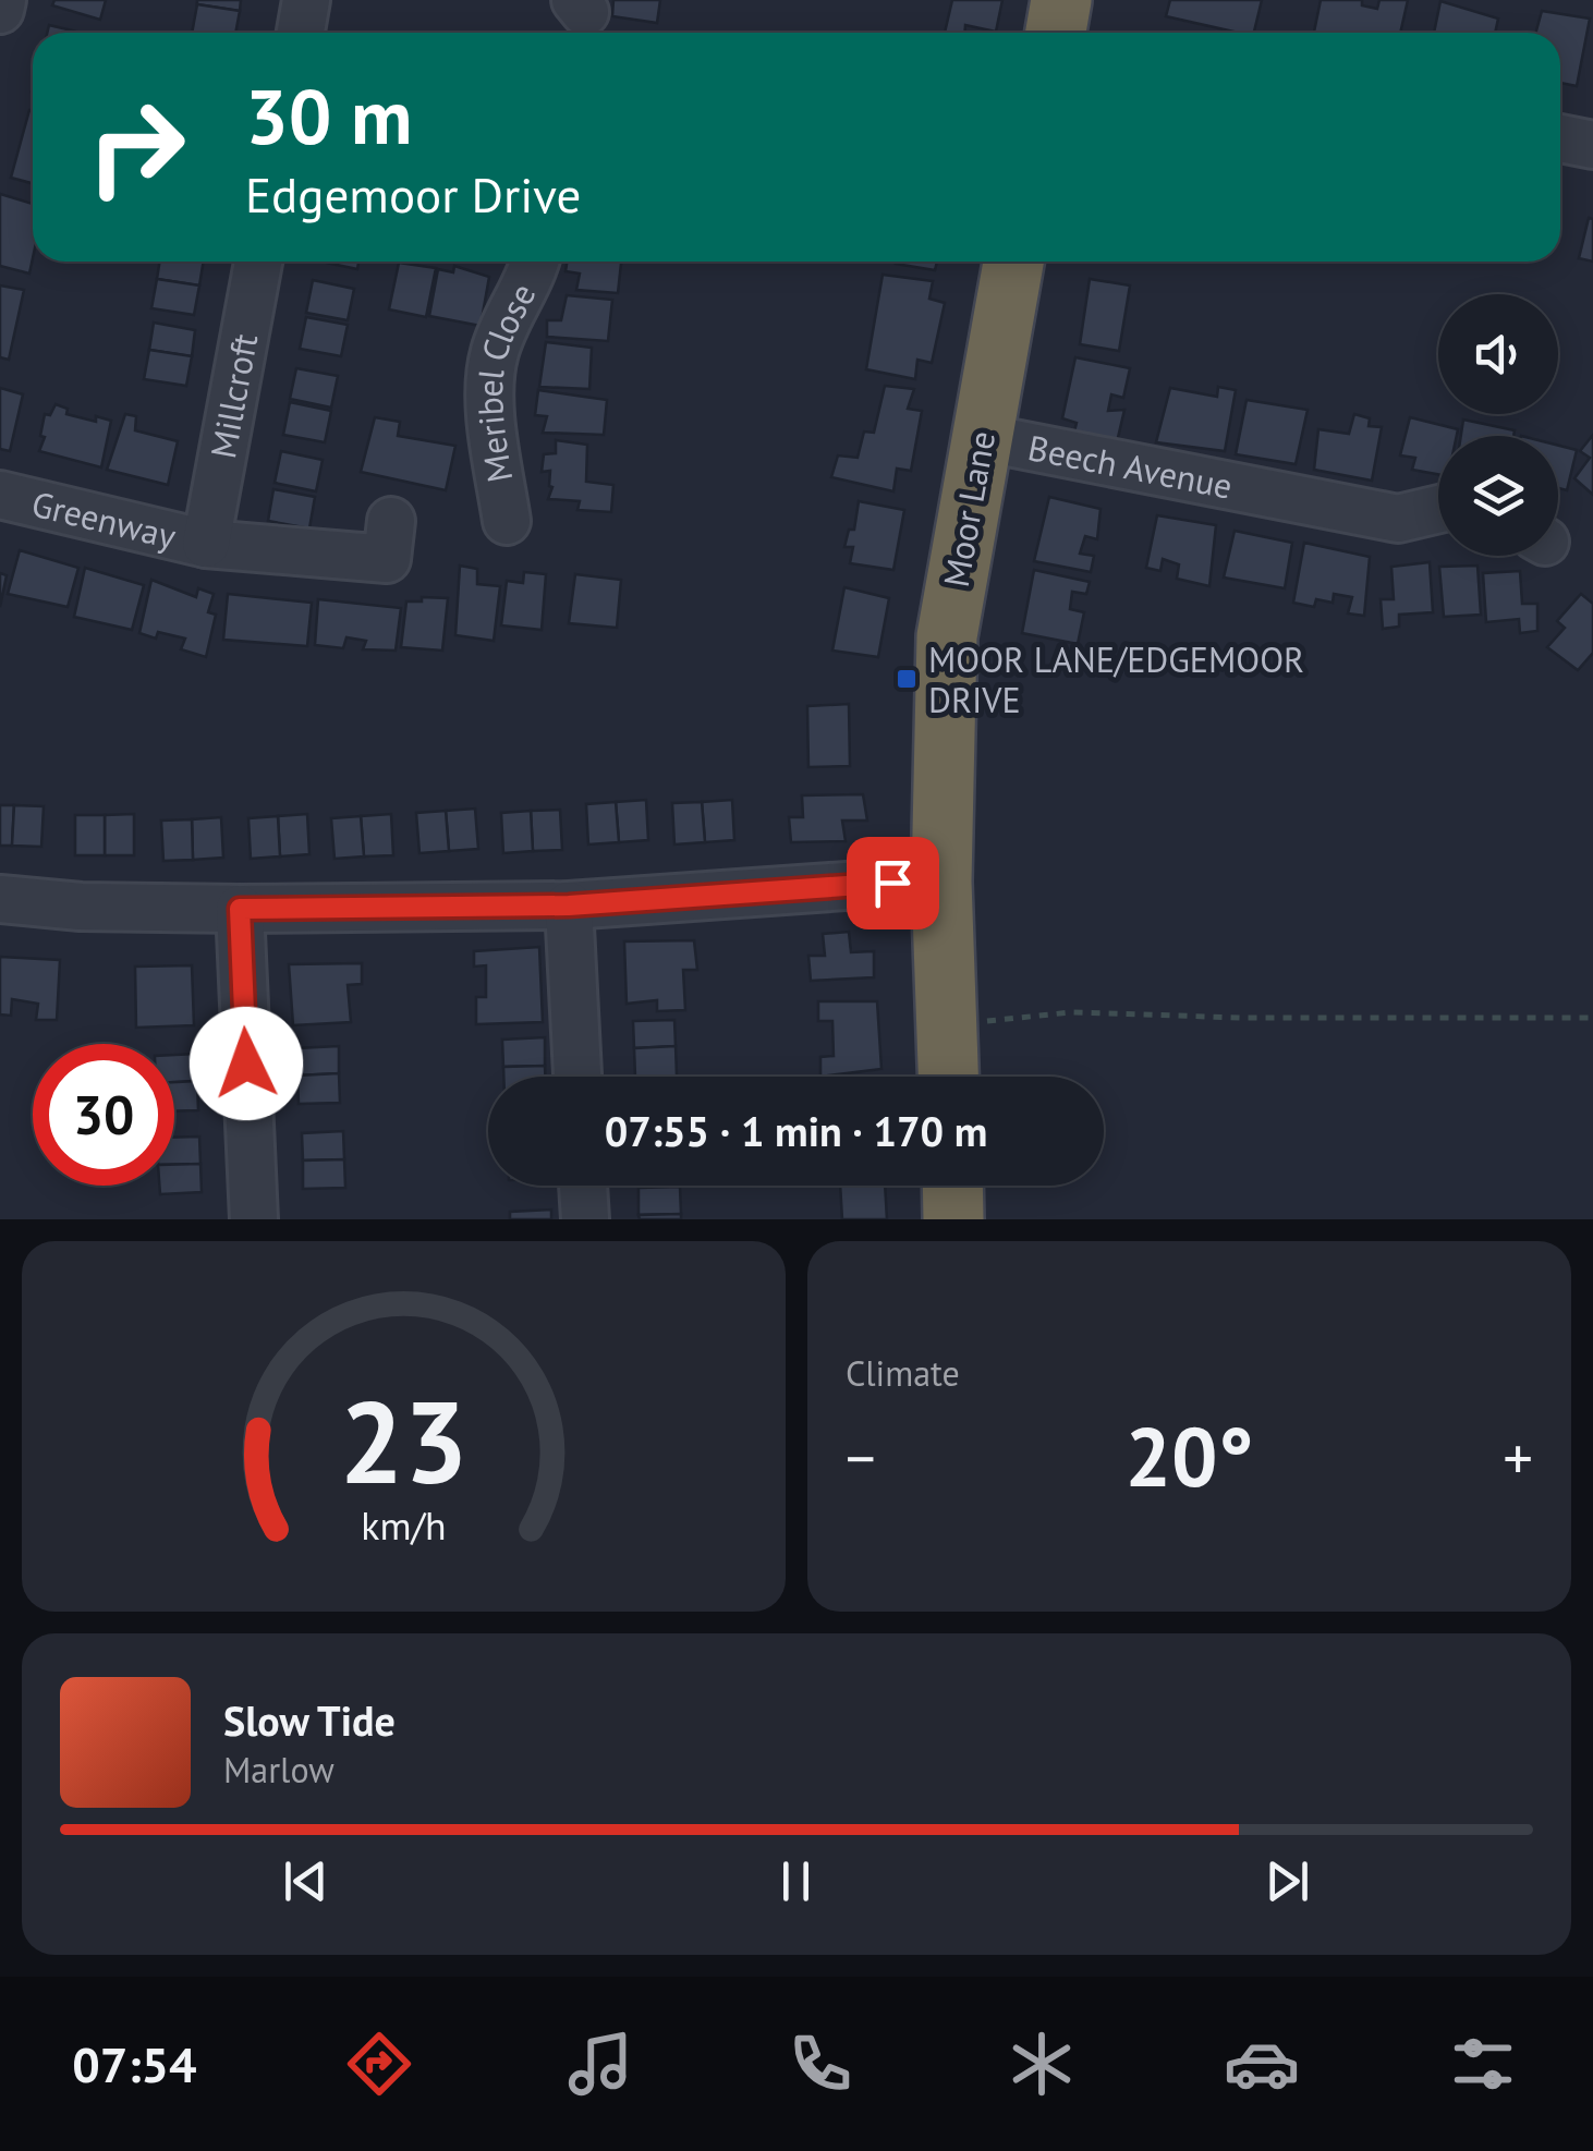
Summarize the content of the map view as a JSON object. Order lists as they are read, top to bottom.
{
  "streets": {
    "highway": ["Moor Lane"],
    "street": [
      "Meribel Close",
      "Millcroft",
      "Beech Avenue",
      "Greenway"
    ]
  },
  "crossings": [
    ["Millcroft", "Greenway"],
    ["Beech Avenue", "Moor Lane"]
  ],
  "places": {
    "transit": ["MOOR LANE/EDGEMOOR DRIVE"]
  },
  "page": {
    "turn": ["30 m", "Edgemoor Drive"],
    "limit": "30",
    "trip": "07:55 · 1 min · 170 m",
    "tile": "Climate",
    "heat": ["−", "20°", "+"],
    "song": ["Slow Tide", "Marlow"],
    "tabs": "07:54",
    "gauge": ["23", "km/h"]
  }
}
